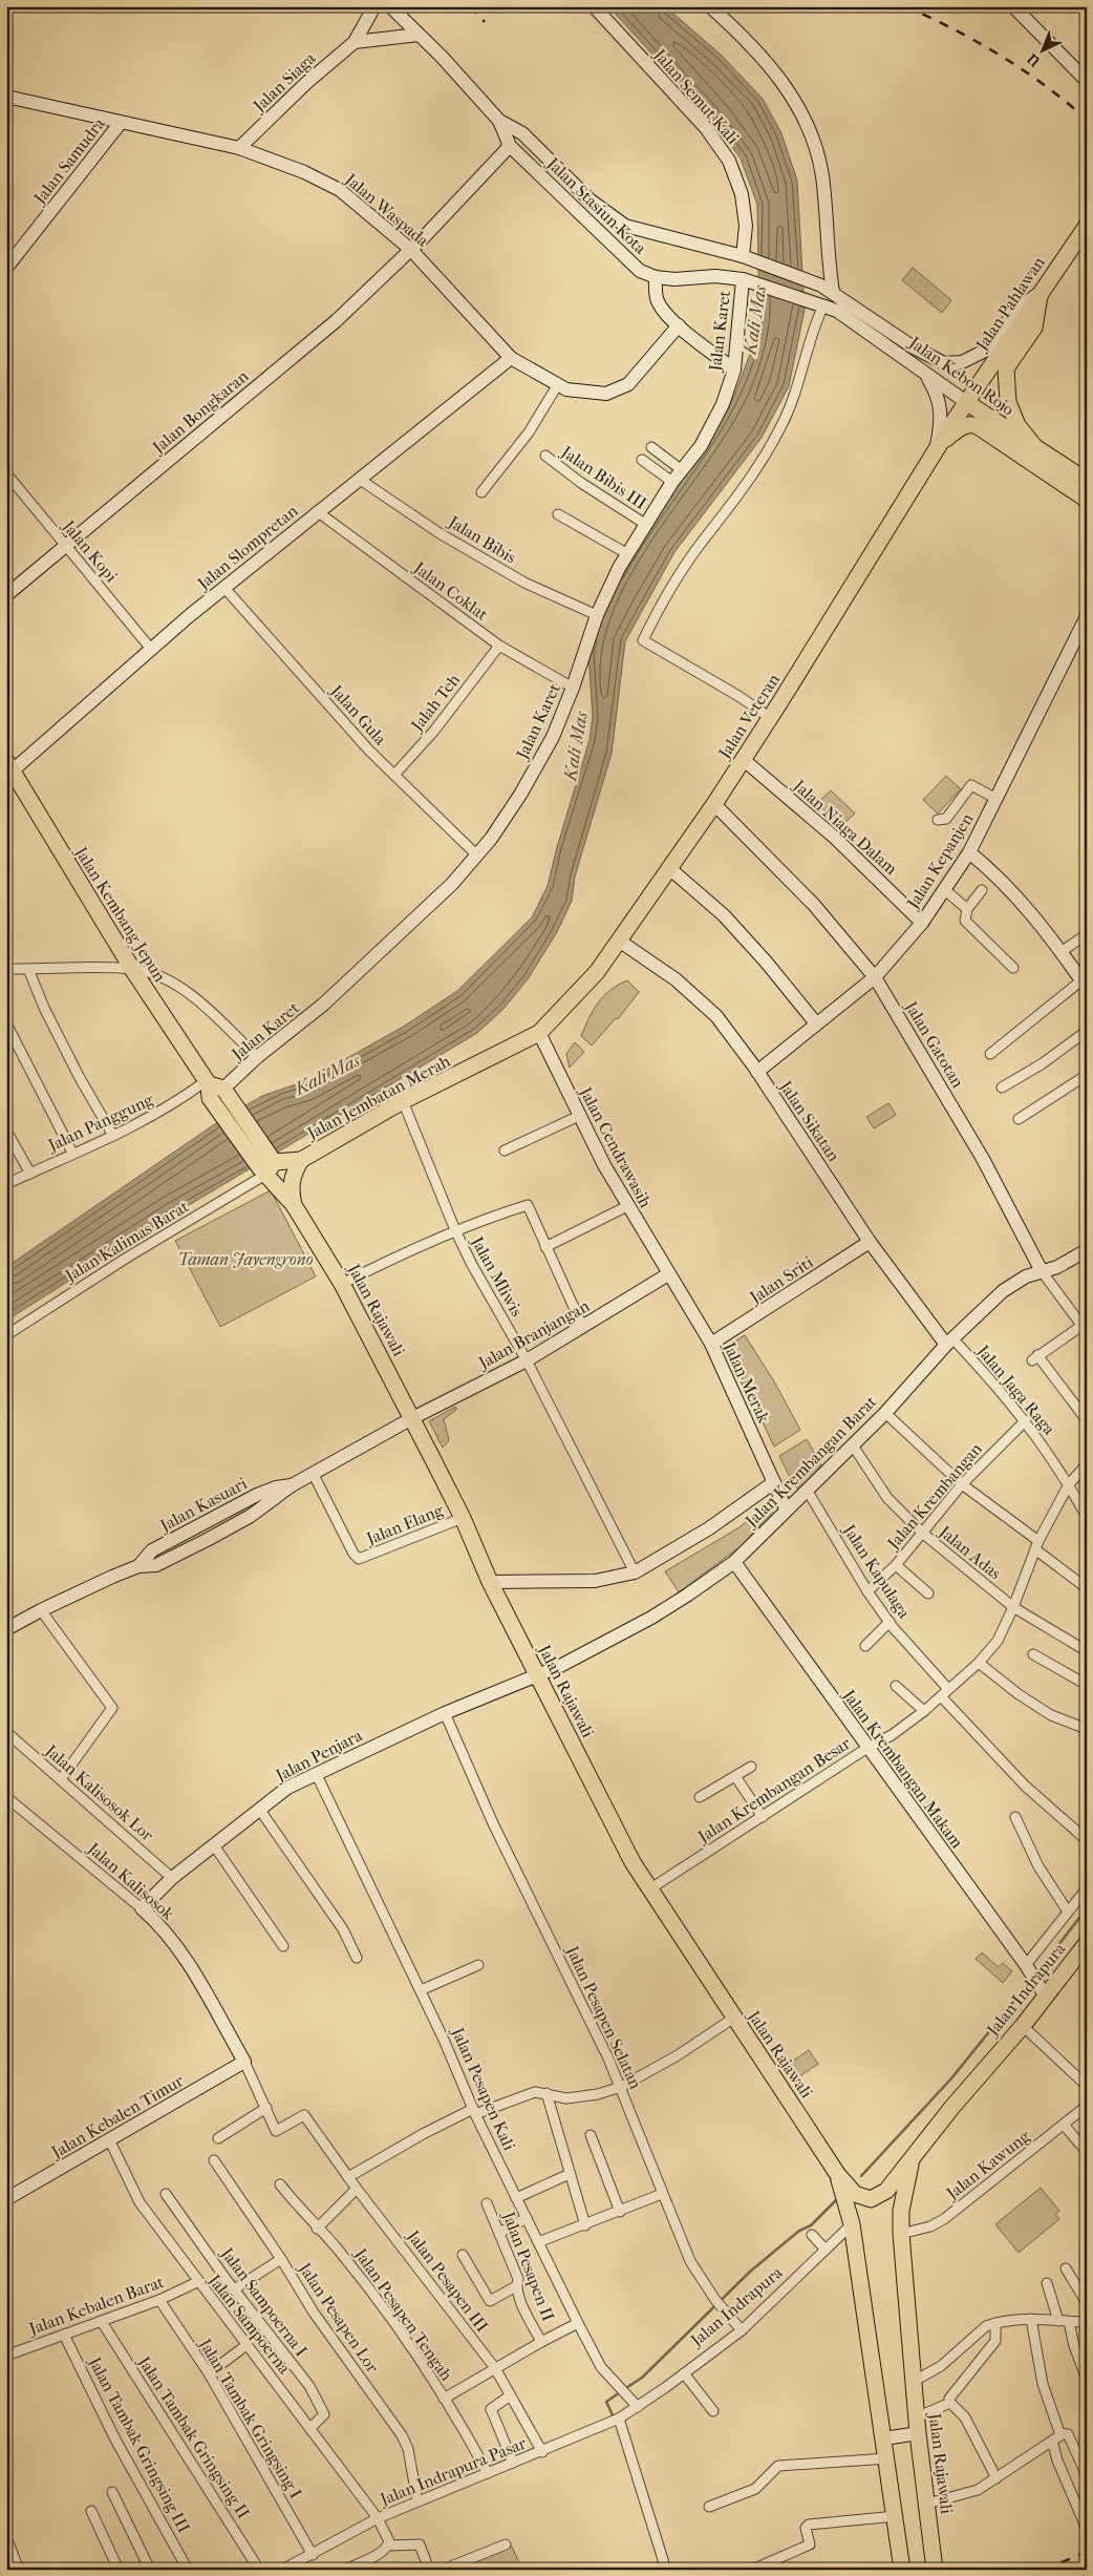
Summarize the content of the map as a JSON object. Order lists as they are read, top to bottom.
{
  "streets": {
    "main road": [
      "Jalan Pahlawan",
      "Jalan Kebon Rojo",
      "Jalan Veteran",
      "Jalan Kembang Jepun",
      "Jalan Jembatan Merah",
      "Jalan Rajawali",
      "Jalan Indrapura"
    ],
    "street": [
      "Jalan Siaga",
      "Jalan Semut Kali",
      "Jalan Samudra",
      "Jalan Stasiun Kota",
      "Jalan Waspada",
      "Jalan Karet",
      "Jalan Bongkaran",
      "Jalan Bibis III",
      "Jalan Bibis",
      "Jalan Slompretan",
      "Jalan Kopi",
      "Jalan Coklat",
      "Jalah Teh",
      "Jalan Gula",
      "Jalan Niaga Dalam",
      "Jalan Kepanjen",
      "Jalan Gatotan",
      "Jalan Sikatan",
      "Jalan Panggung",
      "Jalan Cendrawasih",
      "Jalan Kalimas Barat",
      "Jalan Mliwis",
      "Jalan Sriti",
      "Jalan Branjangan",
      "Jalan Merak",
      "Jalan Jaga Raga",
      "Jalan Krembangan Barat",
      "Jalan Krembangan",
      "Jalan Kasuari",
      "Jalan Elang",
      "Jalan Adas",
      "Jalan Kapulaga",
      "Jalan Penjara",
      "Jalan Krembangan Makam",
      "Jalan Krembangan Besar",
      "Jalan Kalisosok Lor",
      "Jalan Kalisosok",
      "Jalan Pesapen Selatan",
      "Jalan Pesapen Kali",
      "Jalan Kebalen Timur",
      "Jalan Kawung",
      "Jalan Pesapen II",
      "Jalan Pesapen III",
      "Jalan Sampoerna I",
      "Jalan Kebalen Barat",
      "Jalan Pesapen Tengah",
      "Jalan Pesapen Lor",
      "Jalan Sampoerna",
      "Jalan Tambak Gringsing I",
      "Jalan Tambak Gringsing II",
      "Jalan Tambak Gringsing III",
      "Jalan Indrapura Pasar"
    ]
  },
  "crossings": [
    ["Jalan Siaga", "Jalan Waspada"],
    ["Jalan Semut Kali", "Jalan Stasiun Kota"],
    ["Jalan Samudra", "Jalan Waspada"],
    ["Jalan Stasiun Kota", "Jalan Karet"],
    ["Jalan Stasiun Kota", "Jalan Kebon Rojo"],
    ["Jalan Stasiun Kota", "Jalan Bongkaran"],
    ["Jalan Waspada", "Jalan Bongkaran"],
    ["Jalan Waspada", "Jalan Slompretan"],
    ["Jalan Pahlawan", "Jalan Kebon Rojo"],
    ["Jalan Pahlawan", "Jalan Veteran"],
    ["Jalan Karet", "Jalan Bibis III"],
    ["Jalan Karet", "Jalan Bibis"],
    ["Jalan Karet", "Jalan Coklat"],
    ["Jalan Karet", "Jalan Gula"],
    ["Jalan Karet", "Jalan Kembang Jepun"],
    ["Jalan Karet", "Jalan Panggung"],
    ["Jalan Kebon Rojo", "Jalan Veteran"],
    ["Jalan Bongkaran", "Jalan Kopi"],
    ["Jalan Bibis", "Jalan Slompretan"],
    ["Jalan Slompretan", "Jalan Kopi"],
    ["Jalan Slompretan", "Jalan Coklat"],
    ["Jalan Slompretan", "Jalan Gula"],
    ["Jalan Slompretan", "Jalan Kembang Jepun"],
    ["Jalan Coklat", "Jalah Teh"],
    ["Jalah Teh", "Jalan Gula"],
    ["Jalan Veteran", "Jalan Niaga Dalam"],
    ["Jalan Veteran", "Jalan Gatotan"],
    ["Jalan Veteran", "Jalan Jembatan Merah"],
    ["Jalan Veteran", "Jalan Sikatan"],
    ["Jalan Veteran", "Jalan Cendrawasih"],
    ["Jalan Niaga Dalam", "Jalan Kepanjen"],
    ["Jalan Kepanjen", "Jalan Gatotan"],
    ["Jalan Kepanjen", "Jalan Sikatan"],
    ["Jalan Kembang Jepun", "Jalan Jembatan Merah"],
    ["Jalan Kembang Jepun", "Jalan Panggung"],
    ["Jalan Kembang Jepun", "Jalan Kalimas Barat"],
    ["Jalan Kembang Jepun", "Jalan Rajawali"],
    ["Jalan Gatotan", "Jalan Krembangan Barat"],
    ["Jalan Jembatan Merah", "Jalan Cendrawasih"],
    ["Jalan Jembatan Merah", "Jalan Kalimas Barat"],
    ["Jalan Jembatan Merah", "Jalan Mliwis"],
    ["Jalan Jembatan Merah", "Jalan Rajawali"],
    ["Jalan Sikatan", "Jalan Sriti"],
    ["Jalan Sikatan", "Jalan Jaga Raga"],
    ["Jalan Sikatan", "Jalan Krembangan Barat"],
    ["Jalan Cendrawasih", "Jalan Branjangan"],
    ["Jalan Cendrawasih", "Jalan Merak"],
    ["Jalan Kalimas Barat", "Jalan Rajawali"],
    ["Jalan Mliwis", "Jalan Branjangan"],
    ["Jalan Sriti", "Jalan Merak"],
    ["Jalan Rajawali", "Jalan Branjangan"],
    ["Jalan Rajawali", "Jalan Krembangan Barat"],
    ["Jalan Rajawali", "Jalan Kasuari"],
    ["Jalan Rajawali", "Jalan Elang"],
    ["Jalan Rajawali", "Jalan Penjara"],
    ["Jalan Rajawali", "Jalan Krembangan Besar"],
    ["Jalan Rajawali", "Jalan Indrapura"],
    ["Jalan Rajawali", "Jalan Kawung"],
    ["Jalan Branjangan", "Jalan Merak"],
    ["Jalan Branjangan", "Jalan Kasuari"],
    ["Jalan Merak", "Jalan Krembangan Barat"],
    ["Jalan Jaga Raga", "Jalan Krembangan Barat"],
    ["Jalan Jaga Raga", "Jalan Krembangan"],
    ["Jalan Jaga Raga", "Jalan Krembangan Besar"],
    ["Jalan Krembangan Barat", "Jalan Adas"],
    ["Jalan Krembangan Barat", "Jalan Kapulaga"],
    ["Jalan Krembangan Barat", "Jalan Penjara"],
    ["Jalan Krembangan Barat", "Jalan Krembangan Makam"],
    ["Jalan Krembangan", "Jalan Adas"],
    ["Jalan Krembangan", "Jalan Kapulaga"],
    ["Jalan Kasuari", "Jalan Elang"],
    ["Jalan Adas", "Jalan Krembangan Besar"],
    ["Jalan Kapulaga", "Jalan Krembangan Besar"],
    ["Jalan Penjara", "Jalan Kalisosok Lor"],
    ["Jalan Penjara", "Jalan Kalisosok"],
    ["Jalan Penjara", "Jalan Pesapen Selatan"],
    ["Jalan Penjara", "Jalan Pesapen Kali"],
    ["Jalan Krembangan Makam", "Jalan Krembangan Besar"],
    ["Jalan Krembangan Makam", "Jalan Indrapura"],
    ["Jalan Kalisosok", "Jalan Kebalen Timur"],
    ["Jalan Indrapura", "Jalan Pesapen Selatan"],
    ["Jalan Indrapura", "Jalan Pesapen Kali"],
    ["Jalan Indrapura", "Jalan Indrapura Pasar"],
    ["Jalan Pesapen Kali", "Jalan Indrapura Pasar"],
    ["Jalan Kebalen Timur", "Jalan Sampoerna"],
    ["Jalan Pesapen III", "Jalan Indrapura Pasar"],
    ["Jalan Sampoerna I", "Jalan Sampoerna"],
    ["Jalan Kebalen Barat", "Jalan Sampoerna"],
    ["Jalan Kebalen Barat", "Jalan Tambak Gringsing I"],
    ["Jalan Kebalen Barat", "Jalan Tambak Gringsing II"],
    ["Jalan Kebalen Barat", "Jalan Tambak Gringsing III"],
    ["Jalan Pesapen Tengah", "Jalan Indrapura Pasar"],
    ["Jalan Pesapen Lor", "Jalan Indrapura Pasar"],
    ["Jalan Sampoerna", "Jalan Indrapura Pasar"],
    ["Jalan Tambak Gringsing I", "Jalan Indrapura Pasar"]
  ],
  "water": ["Kali Mas"],
  "parks": ["Taman Jayengrono"],
  "north": "bottom left"
}
